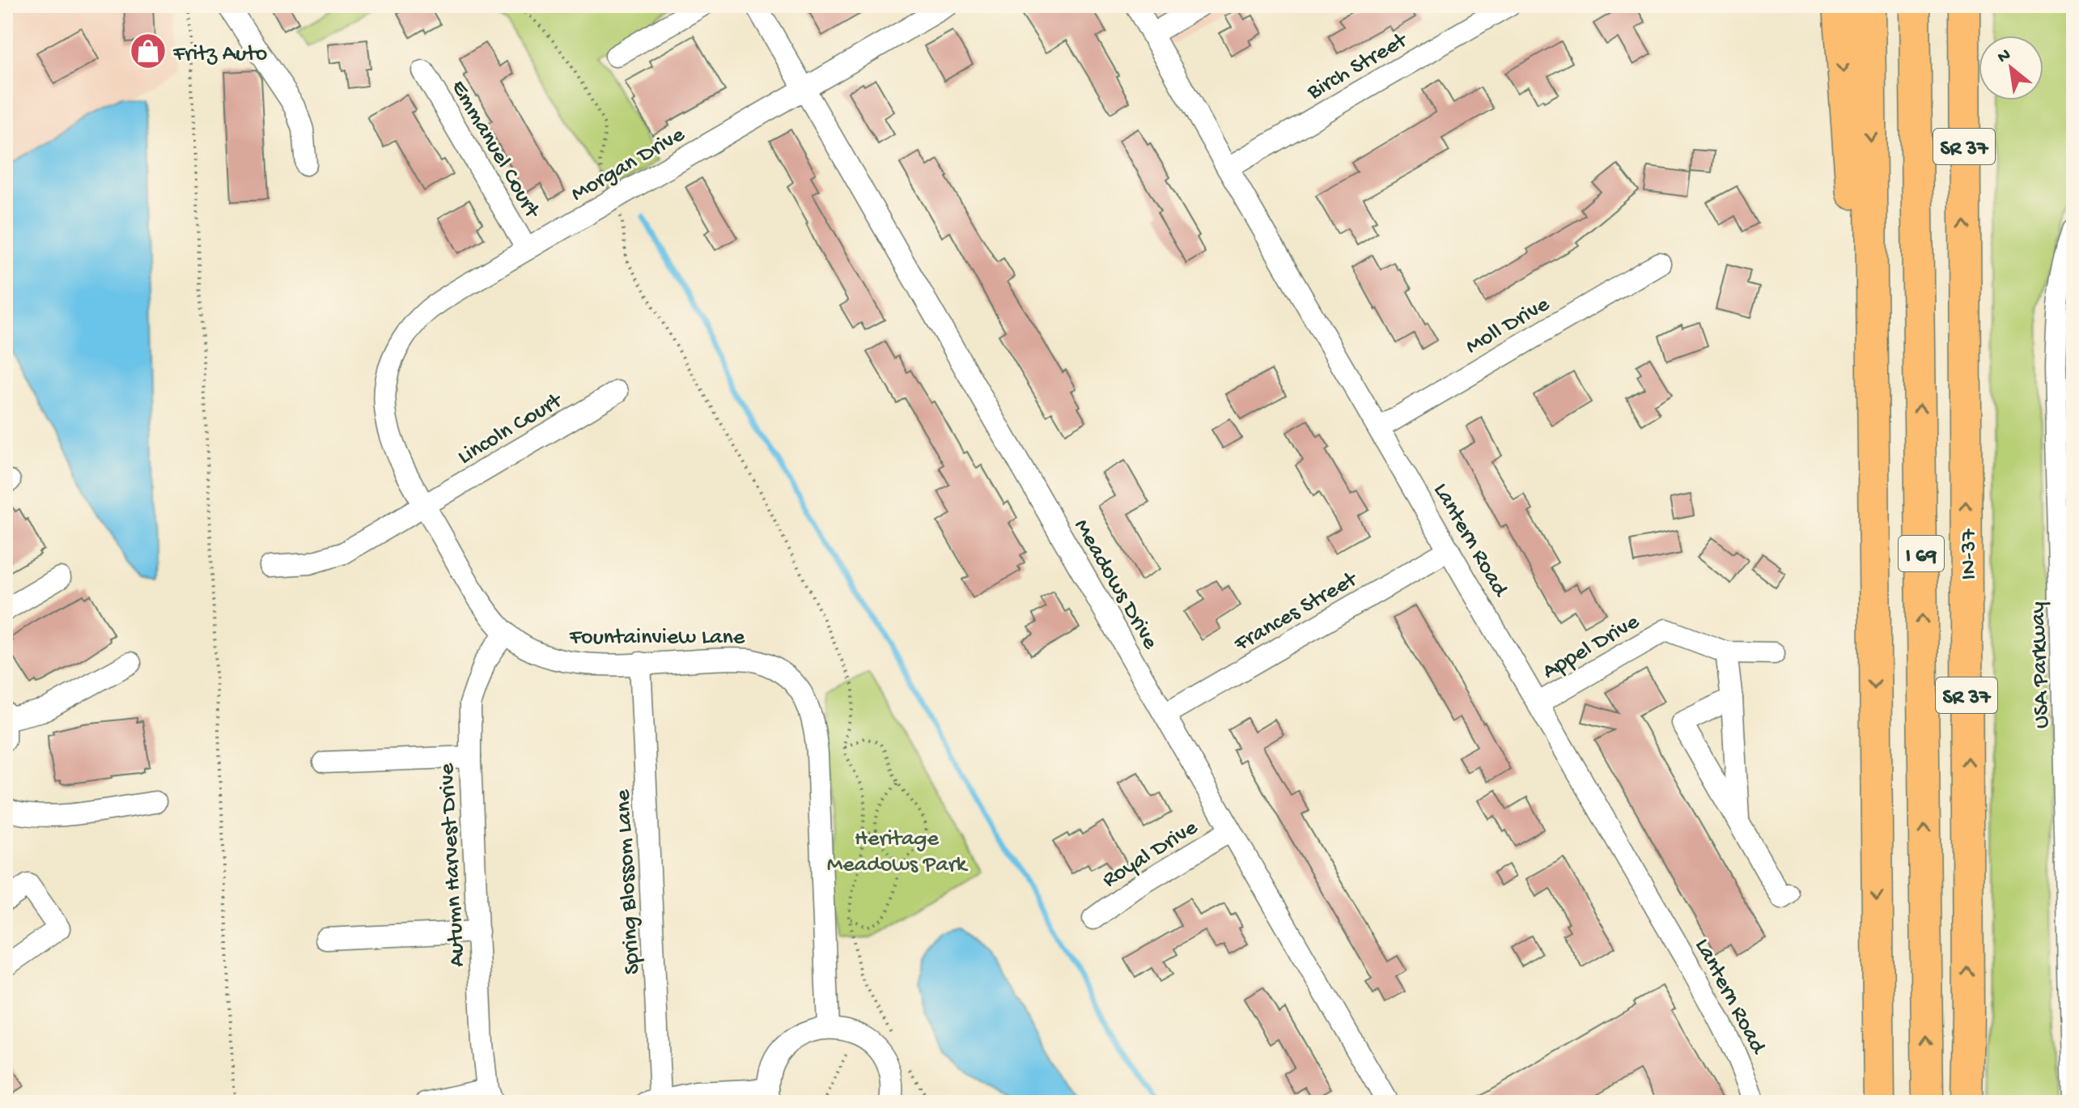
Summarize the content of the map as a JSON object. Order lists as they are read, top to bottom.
{
  "streets": {
    "highway": ["SR 37", "I 69", "IN-37"],
    "street": [
      "Birch Street",
      "Emmanuel Court",
      "Morgan Drive",
      "Moll Drive",
      "Lincoln Court",
      "Lantern Road",
      "Meadows Drive",
      "Frances Street",
      "Fountainview Lane",
      "Appel Drive",
      "USA Parkway",
      "Royal Drive",
      "Autumn Harvest Drive",
      "Spring Blossom Lane"
    ]
  },
  "crossings": [
    ["Birch Street", "Lantern Road"],
    ["Emmanuel Court", "Morgan Drive"],
    ["Morgan Drive", "Meadows Drive"],
    ["Morgan Drive", "Fountainview Lane"],
    ["Moll Drive", "Lantern Road"],
    ["Lincoln Court", "Fountainview Lane"],
    ["Lantern Road", "Frances Street"],
    ["Lantern Road", "Appel Drive"],
    ["Meadows Drive", "Frances Street"],
    ["Meadows Drive", "Royal Drive"],
    ["Fountainview Lane", "Autumn Harvest Drive"],
    ["Fountainview Lane", "Spring Blossom Lane"]
  ],
  "parks": ["Heritage Meadows Park"],
  "places": {
    "shop": ["Fritz Auto"]
  },
  "north": "top left"
}
